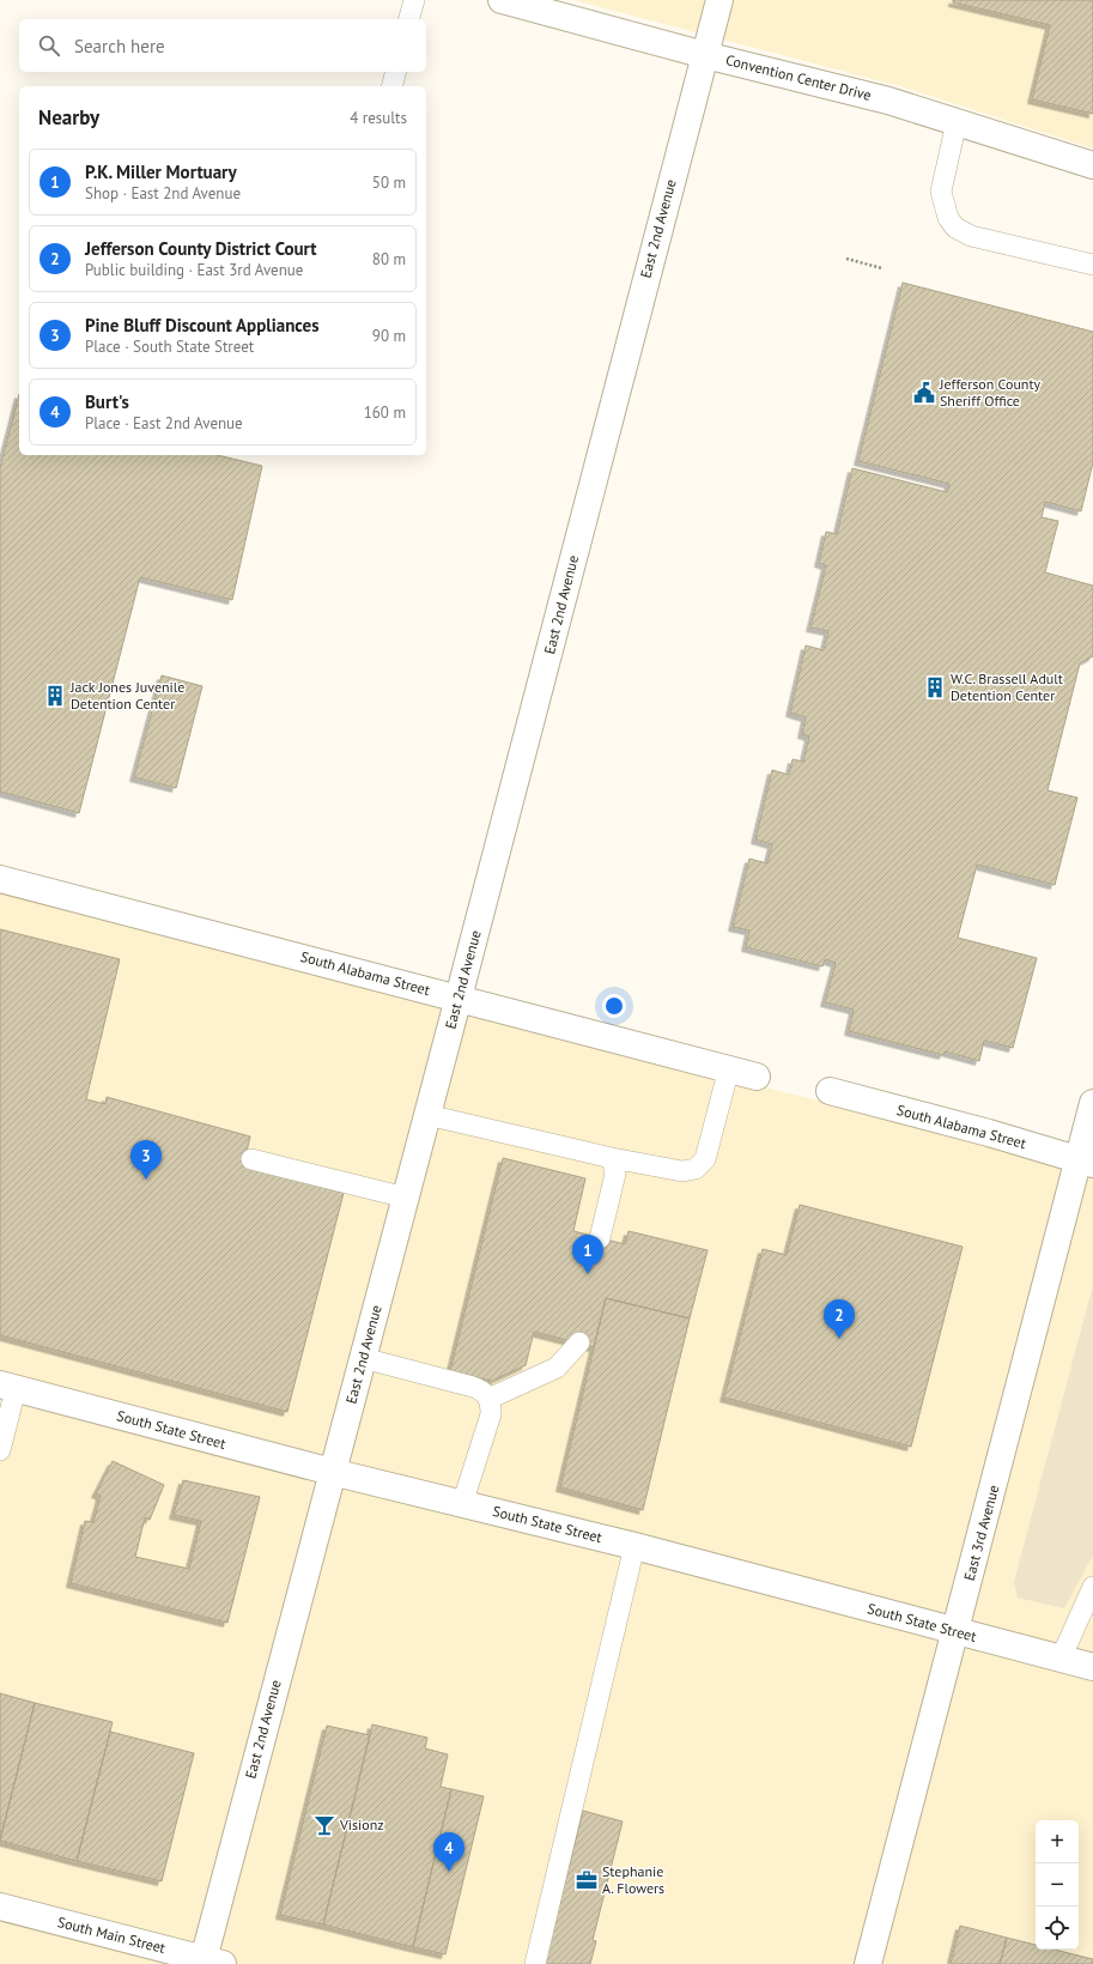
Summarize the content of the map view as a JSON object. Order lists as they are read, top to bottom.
{
  "streets": {
    "street": [
      "Convention Center Drive",
      "East 2nd Avenue",
      "South Alabama Street",
      "South State Street",
      "East 3rd Avenue",
      "South Main Street"
    ]
  },
  "crossings": [
    ["Convention Center Drive", "East 2nd Avenue"],
    ["East 2nd Avenue", "South Alabama Street"],
    ["East 2nd Avenue", "South State Street"],
    ["East 2nd Avenue", "South Main Street"],
    ["South Alabama Street", "East 3rd Avenue"],
    ["South State Street", "East 3rd Avenue"]
  ],
  "places": {
    "public building": ["Jefferson County Sheriff Office"],
    "building": ["W.C. Brassell Adult Detention Center", "Jack Jones Juvenile Detention Center"],
    "bar": ["Visionz"],
    "office": ["Stephanie A. Flowers"]
  },
  "page": {
    "search": "Search here",
    "heading": ["Nearby", "4 results"],
    "list": [
      {
        "mark": "1",
        "name": "P.K. Miller Mortuary",
        "note": "Shop · East 2nd Avenue",
        "value": "50 m"
      },
      {
        "mark": "2",
        "name": "Jefferson County District Court",
        "note": "Public building · East 3rd Avenue",
        "value": "80 m"
      },
      {
        "mark": "3",
        "name": "Pine Bluff Discount Appliances",
        "note": "Place · South State Street",
        "value": "90 m"
      },
      {
        "mark": "4",
        "name": "Burt's",
        "note": "Place · East 2nd Avenue",
        "value": "160 m"
      }
    ],
    "pins": [
      "3",
      "1",
      "2",
      "4"
    ],
    "map_buttons": ["+", "−"]
  }
}
